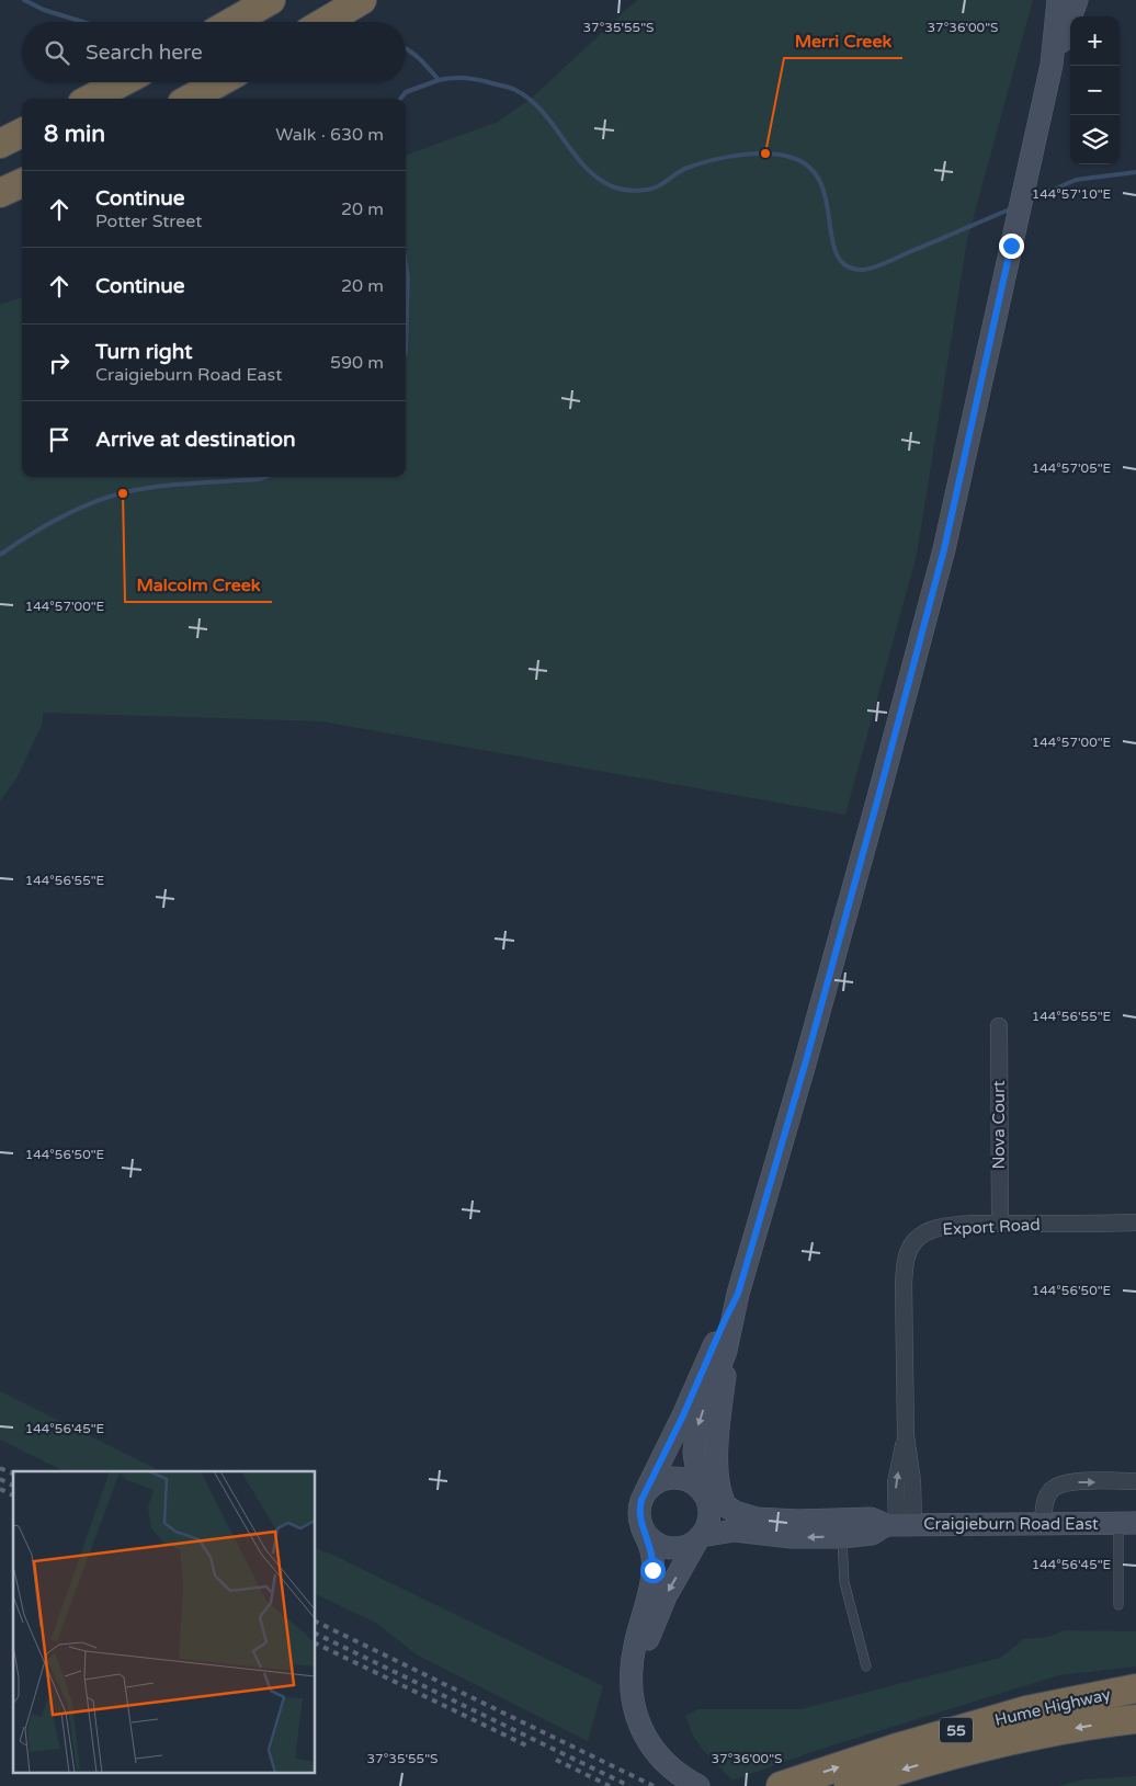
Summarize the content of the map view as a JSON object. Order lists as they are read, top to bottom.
{
  "streets": {
    "highway": ["Hume Highway", "55"],
    "main road": ["Craigieburn Road East"],
    "street": ["Nova Court", "Export Road"]
  },
  "crossings": [
    ["Nova Court", "Export Road"],
    ["Export Road", "Craigieburn Road East"]
  ],
  "places": ["Merri Creek", "Malcolm Creek"],
  "page": {
    "map_buttons": ["+", "−"],
    "search": "Search here",
    "heading": ["8 min", "Walk · 630 m"],
    "list": [
      ["Continue", "Potter Street", "20 m"],
      ["Continue", "20 m"],
      ["Turn right", "Craigieburn Road East", "590 m"],
      "Arrive at destination"
    ]
  },
  "coordinates": [
    "37°35'55\"S",
    "37°36'00\"S",
    "144°57'10\"E",
    "144°57'05\"E",
    "144°57'00\"E",
    "144°56'55\"E",
    "144°56'50\"E",
    "144°56'45\"E"
  ]
}
